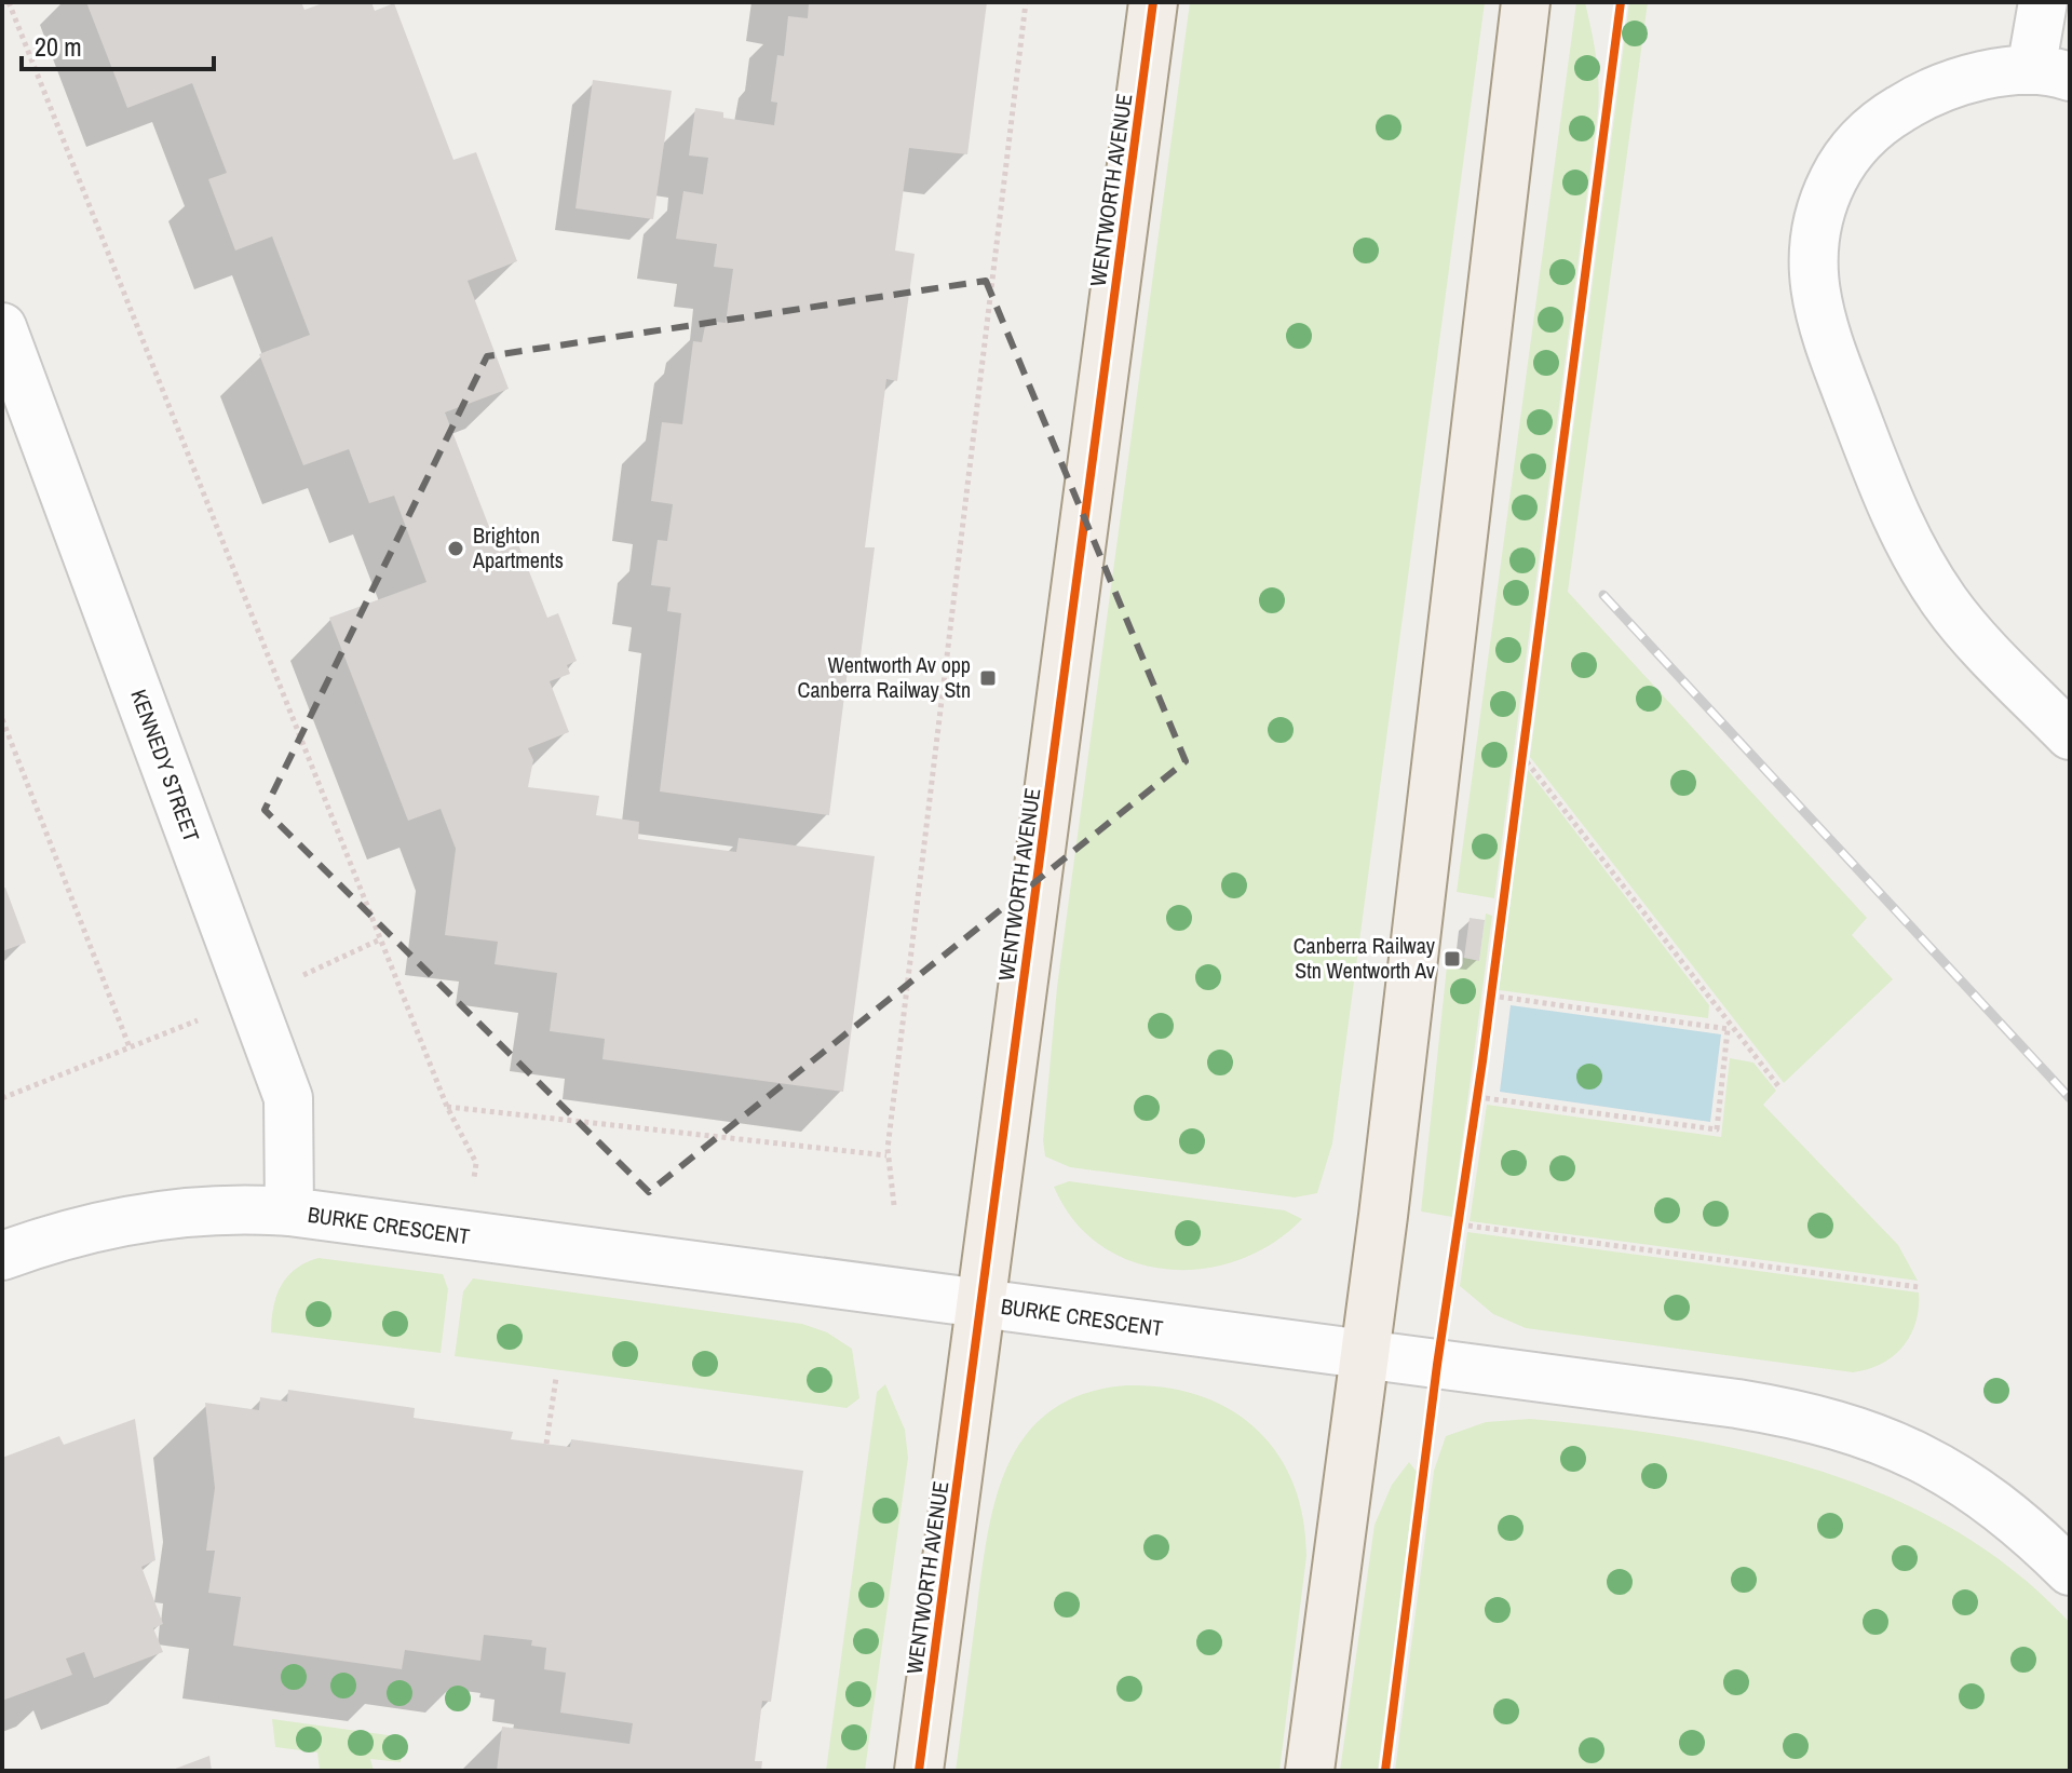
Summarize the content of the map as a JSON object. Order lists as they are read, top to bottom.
{
  "streets": {
    "main road": ["WENTWORTH AVENUE"],
    "street": ["KENNEDY STREET", "BURKE CRESCENT"]
  },
  "crossings": [
    ["WENTWORTH AVENUE", "BURKE CRESCENT"],
    ["KENNEDY STREET", "BURKE CRESCENT"]
  ],
  "places": {
    "other": ["Brighton Apartments"],
    "transit": ["Wentworth Av opp Canberra Railway Stn", "Canberra Railway Stn Wentworth Av"]
  },
  "scale_bar": "20 m"
}
